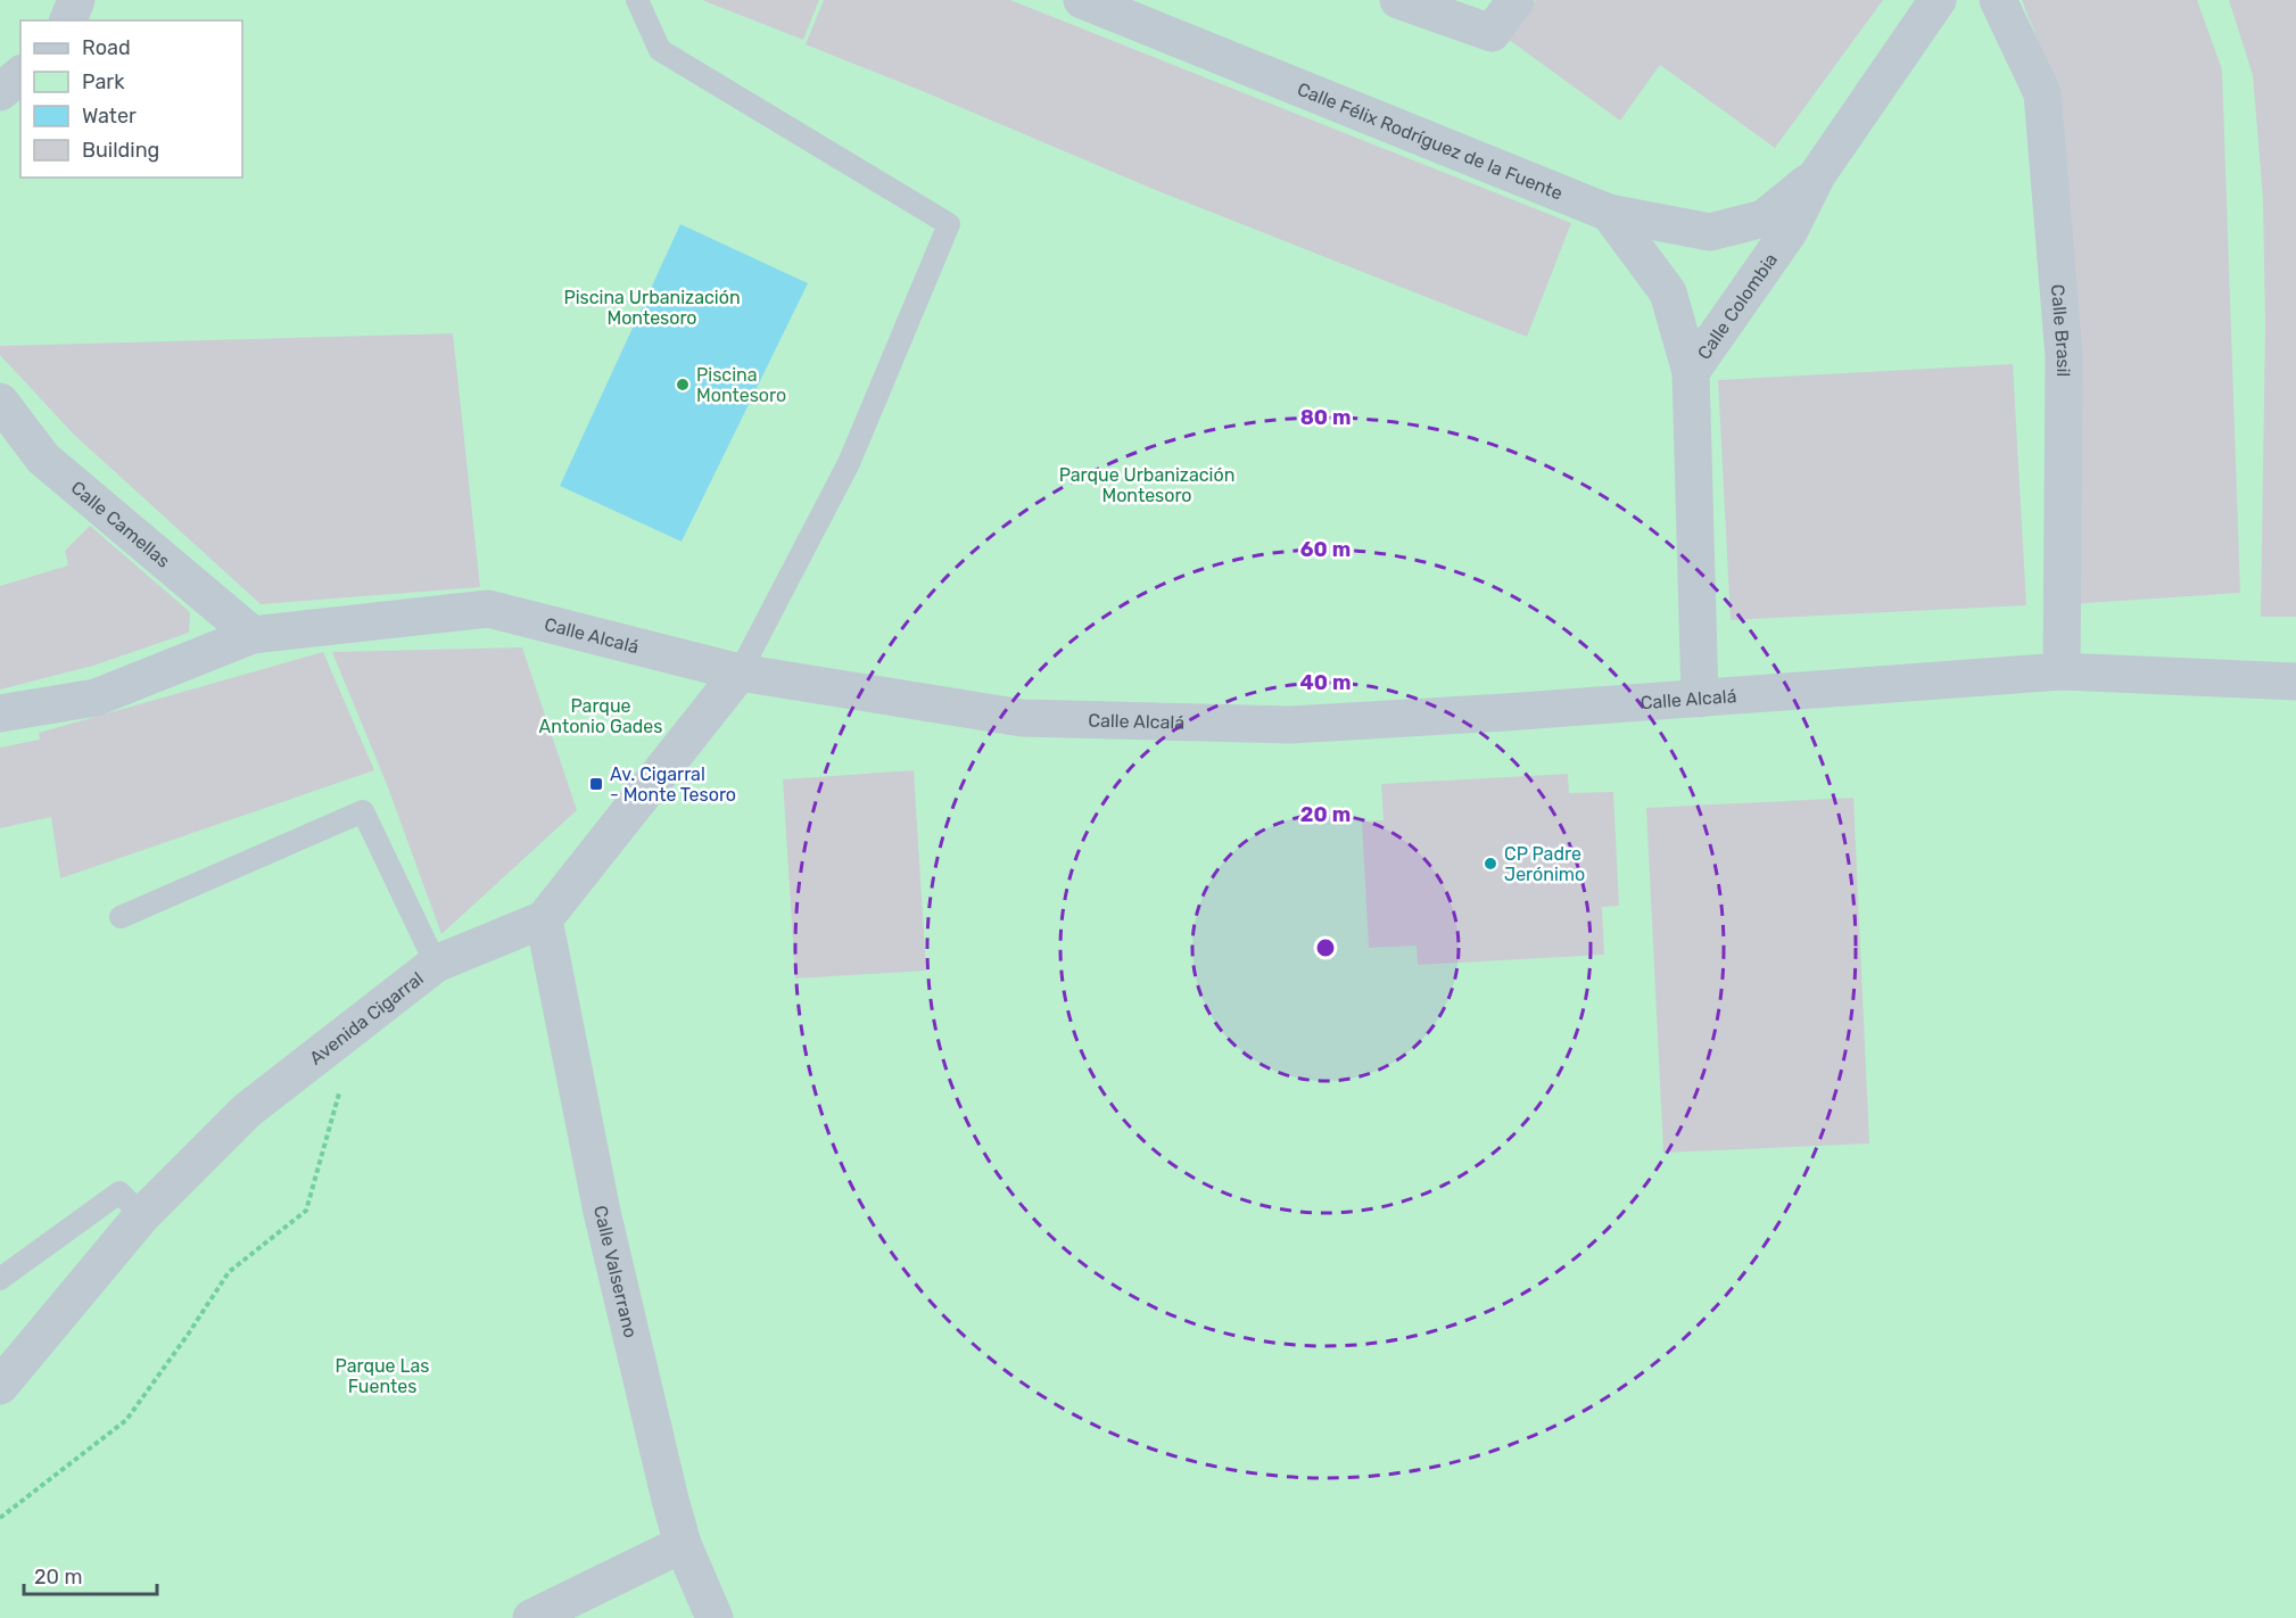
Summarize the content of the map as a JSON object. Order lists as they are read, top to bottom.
{
  "streets": {
    "street": [
      "Calle Félix Rodríguez de la Fuente",
      "Calle Colombia",
      "Calle Brasil",
      "Calle Camellas",
      "Calle Alcalá",
      "Avenida Cigarral",
      "Calle Valserrano"
    ]
  },
  "crossings": [
    ["Calle Félix Rodríguez de la Fuente", "Calle Colombia"],
    ["Calle Colombia", "Calle Alcalá"],
    ["Calle Brasil", "Calle Alcalá"],
    ["Calle Camellas", "Calle Alcalá"],
    ["Calle Alcalá", "Avenida Cigarral"],
    ["Avenida Cigarral", "Calle Valserrano"]
  ],
  "parks": [
    "Piscina Urbanización Montesoro",
    "Parque Urbanización Montesoro",
    "Parque Antonio Gades",
    "Parque Las Fuentes"
  ],
  "places": {
    "other": ["Piscina Montesoro", "CP Padre Jerónimo"],
    "transit": ["Av. Cigarral - Monte Tesoro"]
  },
  "legend": [
    "Road",
    "Park",
    "Water",
    "Building"
  ],
  "scale_bar": "20 m",
  "rings": [
    "80 m",
    "60 m",
    "40 m",
    "20 m"
  ]
}
